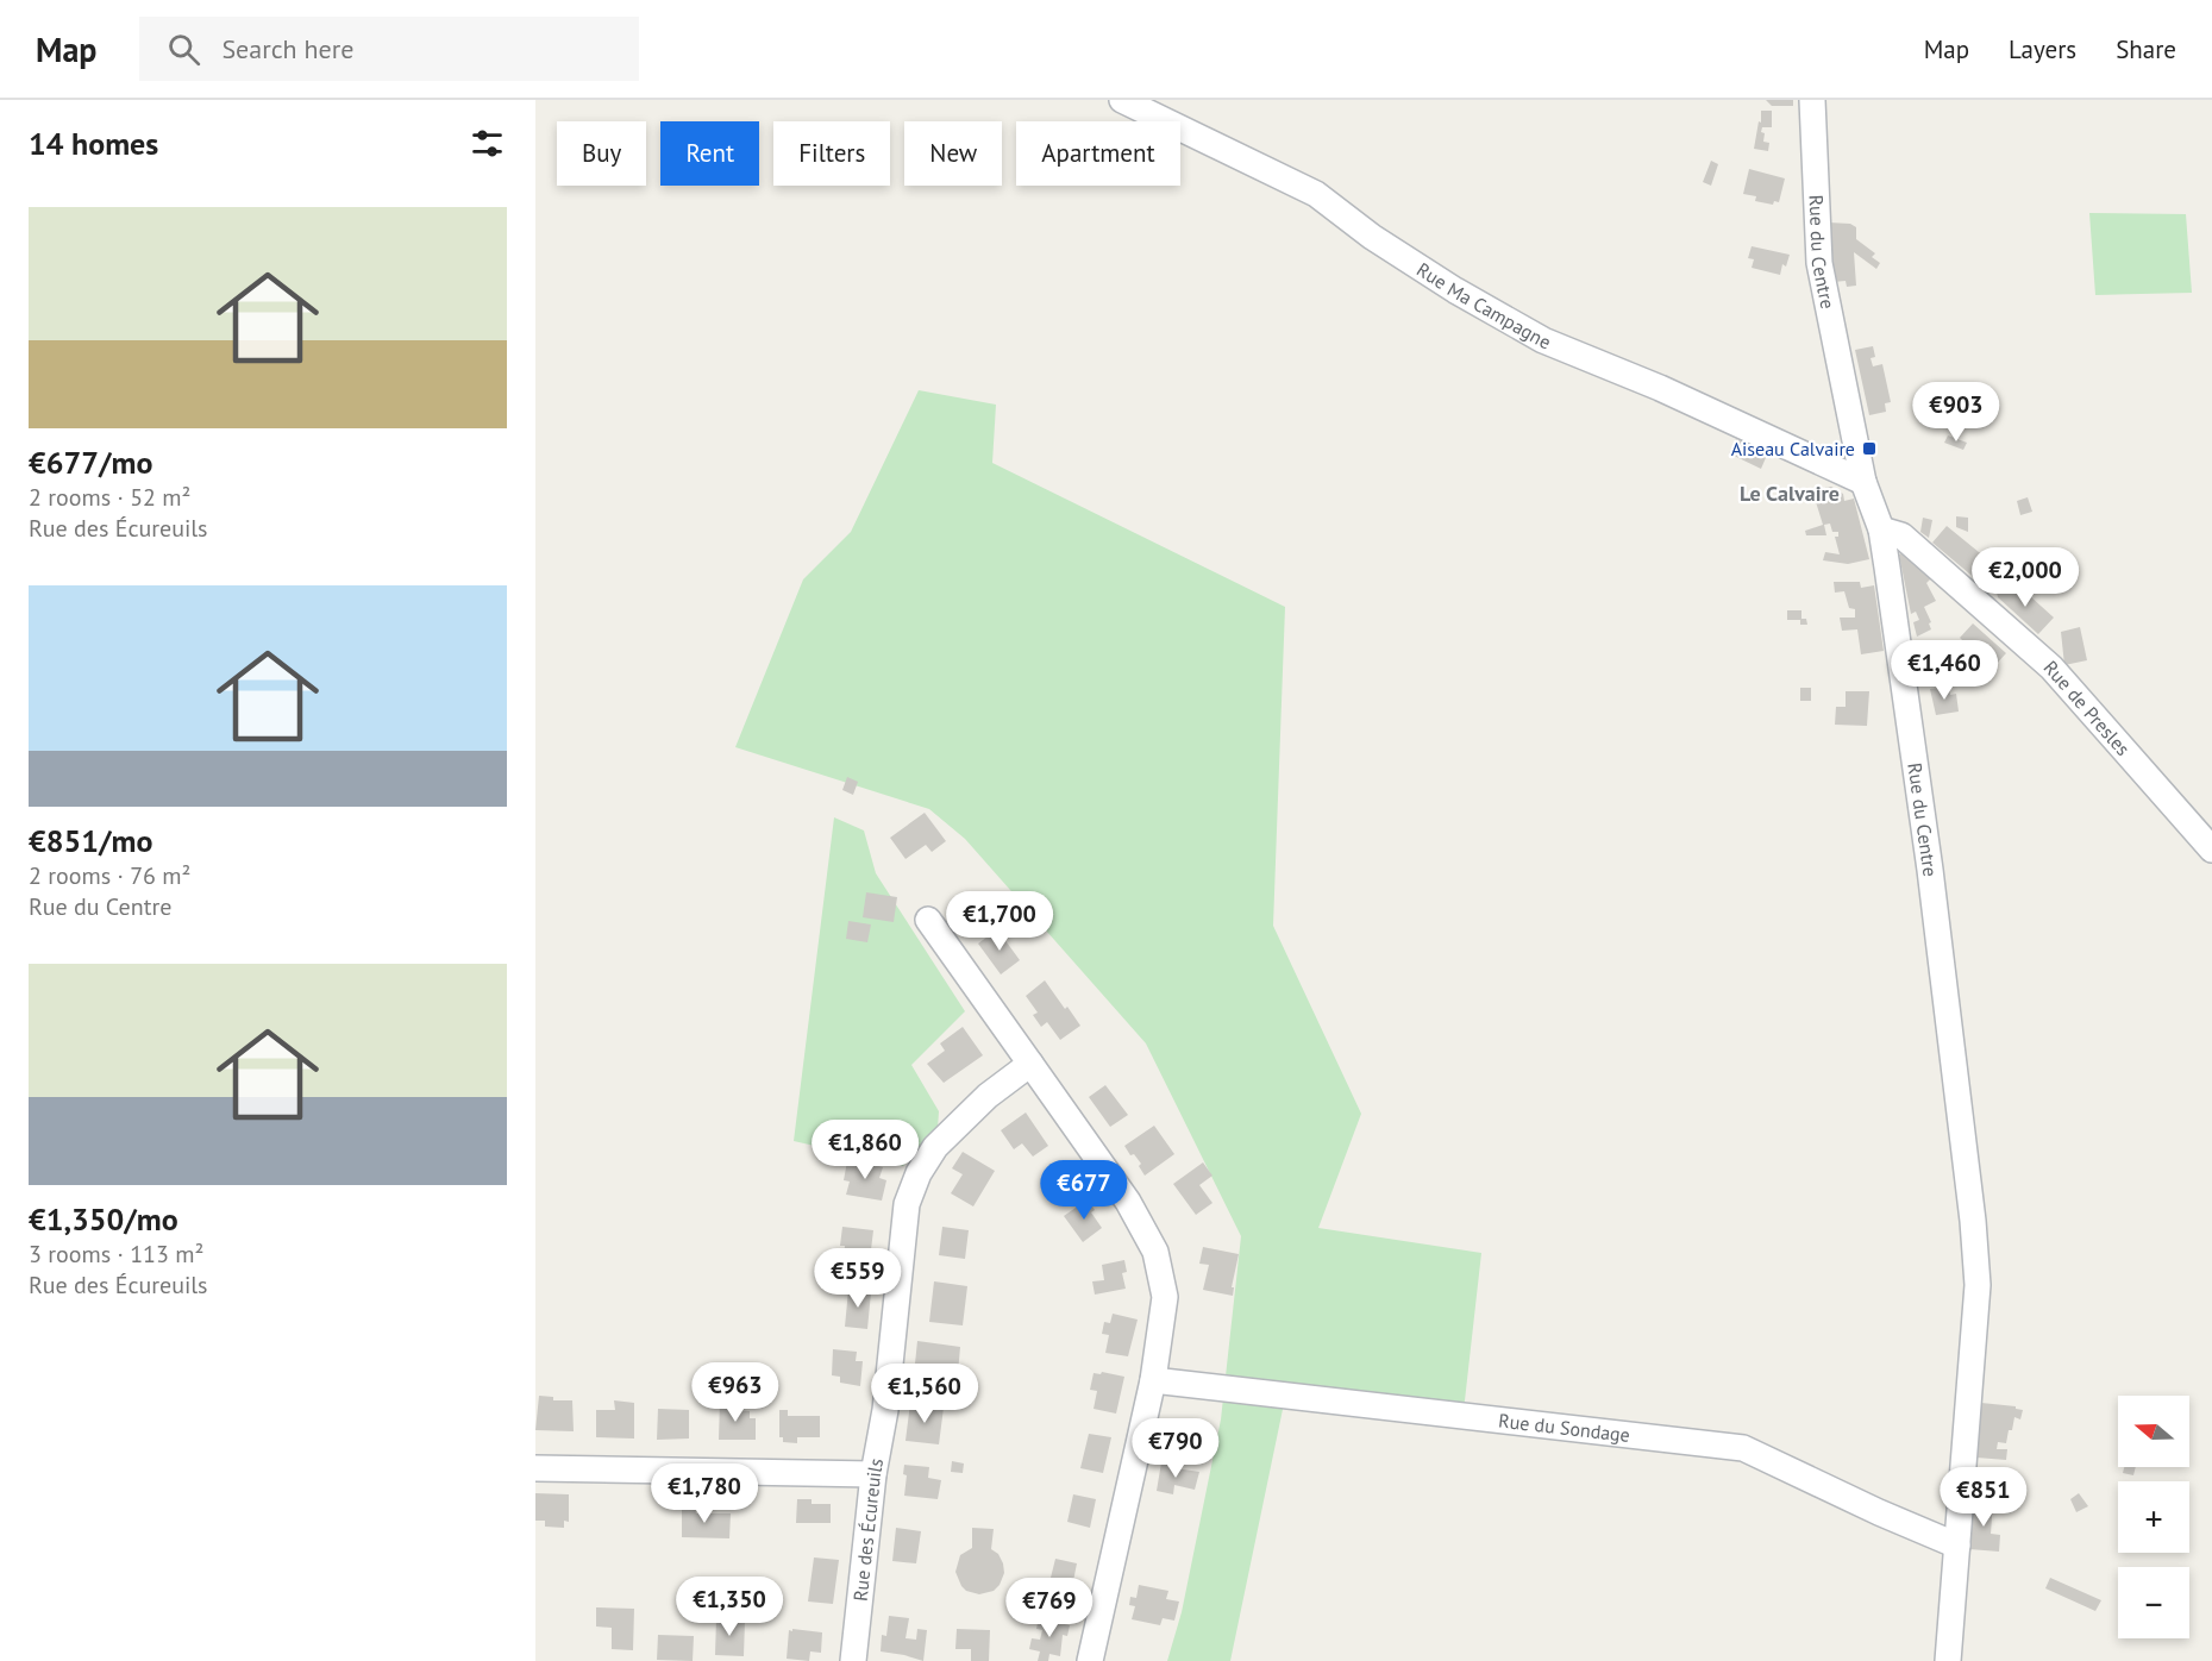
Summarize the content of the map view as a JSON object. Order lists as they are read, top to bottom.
{
  "streets": {
    "street": [
      "Rue du Centre",
      "Rue Ma Campagne",
      "Rue de Presles",
      "Rue du Sondage",
      "Rue des Écureuils"
    ]
  },
  "crossings": [
    ["Rue du Centre", "Rue Ma Campagne"],
    ["Rue du Centre", "Rue de Presles"],
    ["Rue du Centre", "Rue du Sondage"]
  ],
  "districts": ["Le Calvaire"],
  "places": {
    "transit": ["Aiseau Calvaire"]
  },
  "north": "left",
  "page": {
    "header": "Map",
    "search": "Search here",
    "nav": ["Map", "Layers", "Share"],
    "heading": "14 homes",
    "chip": [
      "Buy",
      "Rent",
      "Filters",
      "New",
      "Apartment"
    ],
    "list": [
      {
        "name": "€677/mo",
        "note": "2 rooms · 52 m² · Rue des Écureuils"
      },
      {
        "name": "€851/mo",
        "note": "2 rooms · 76 m² · Rue du Centre"
      },
      {
        "name": "€1,350/mo",
        "note": "3 rooms · 113 m² · Rue des Écureuils"
      }
    ],
    "price": [
      "€903",
      "€2,000",
      "€1,460",
      "€1,700",
      "€1,860",
      "€677",
      "€559",
      "€963",
      "€1,560",
      "€790",
      "€1,780",
      "€851",
      "€1,350",
      "€769"
    ],
    "map_buttons": ["+", "−"]
  }
}
